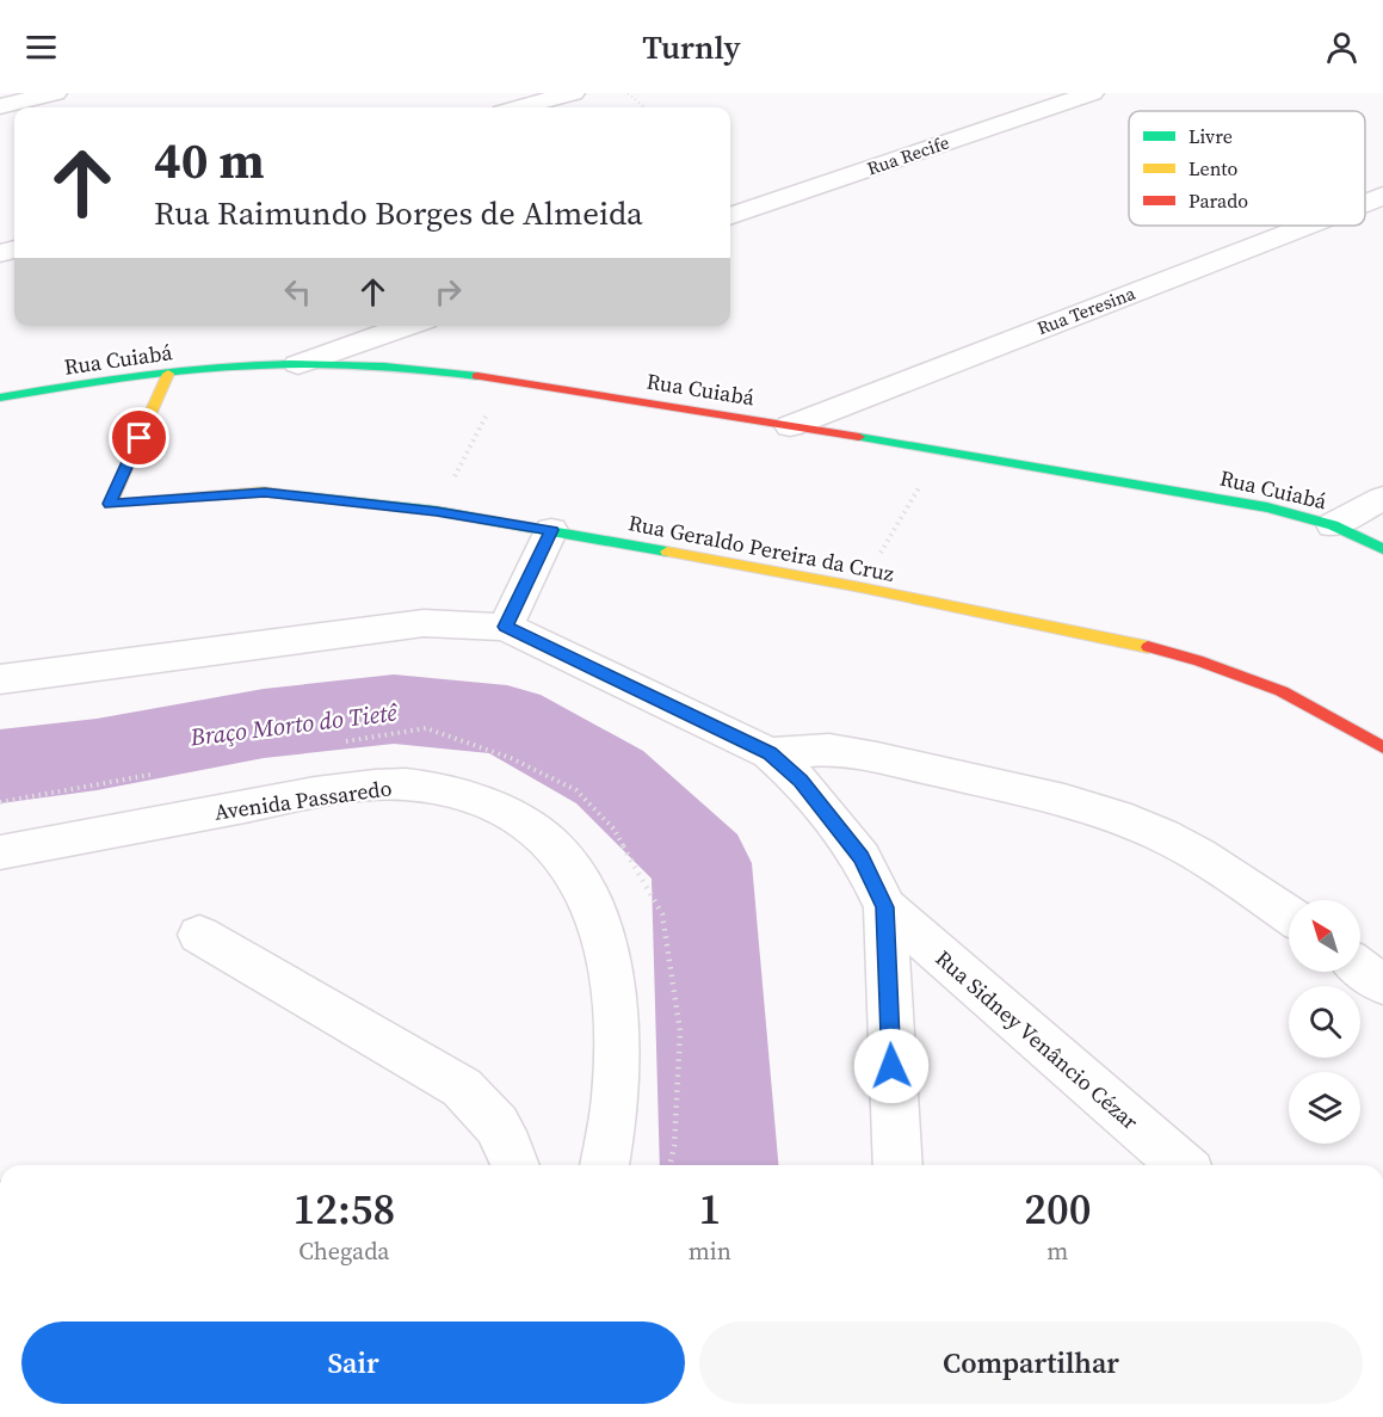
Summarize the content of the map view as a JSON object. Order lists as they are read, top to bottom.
{
  "streets": {
    "street": [
      "Rua Recife",
      "Rua Teresina",
      "Rua Cuiabá",
      "Rua Geraldo Pereira da Cruz",
      "Avenida Passaredo",
      "Rua Sidney Venâncio Cézar"
    ]
  },
  "crossings": [
    ["Rua Teresina", "Rua Cuiabá"],
    ["Rua Cuiabá", "Rua Geraldo Pereira da Cruz"]
  ],
  "water": ["Braço Morto do Tietê"],
  "legend": ["Livre", "Lento", "Parado"],
  "north": "top left",
  "page": {
    "header": "Turnly",
    "turn": ["40 m", "Rua Raimundo Borges de Almeida"],
    "eta": [
      "12:58",
      "Chegada",
      "1",
      "min",
      "200",
      "m"
    ],
    "buttons": ["Sair", "Compartilhar"]
  }
}
